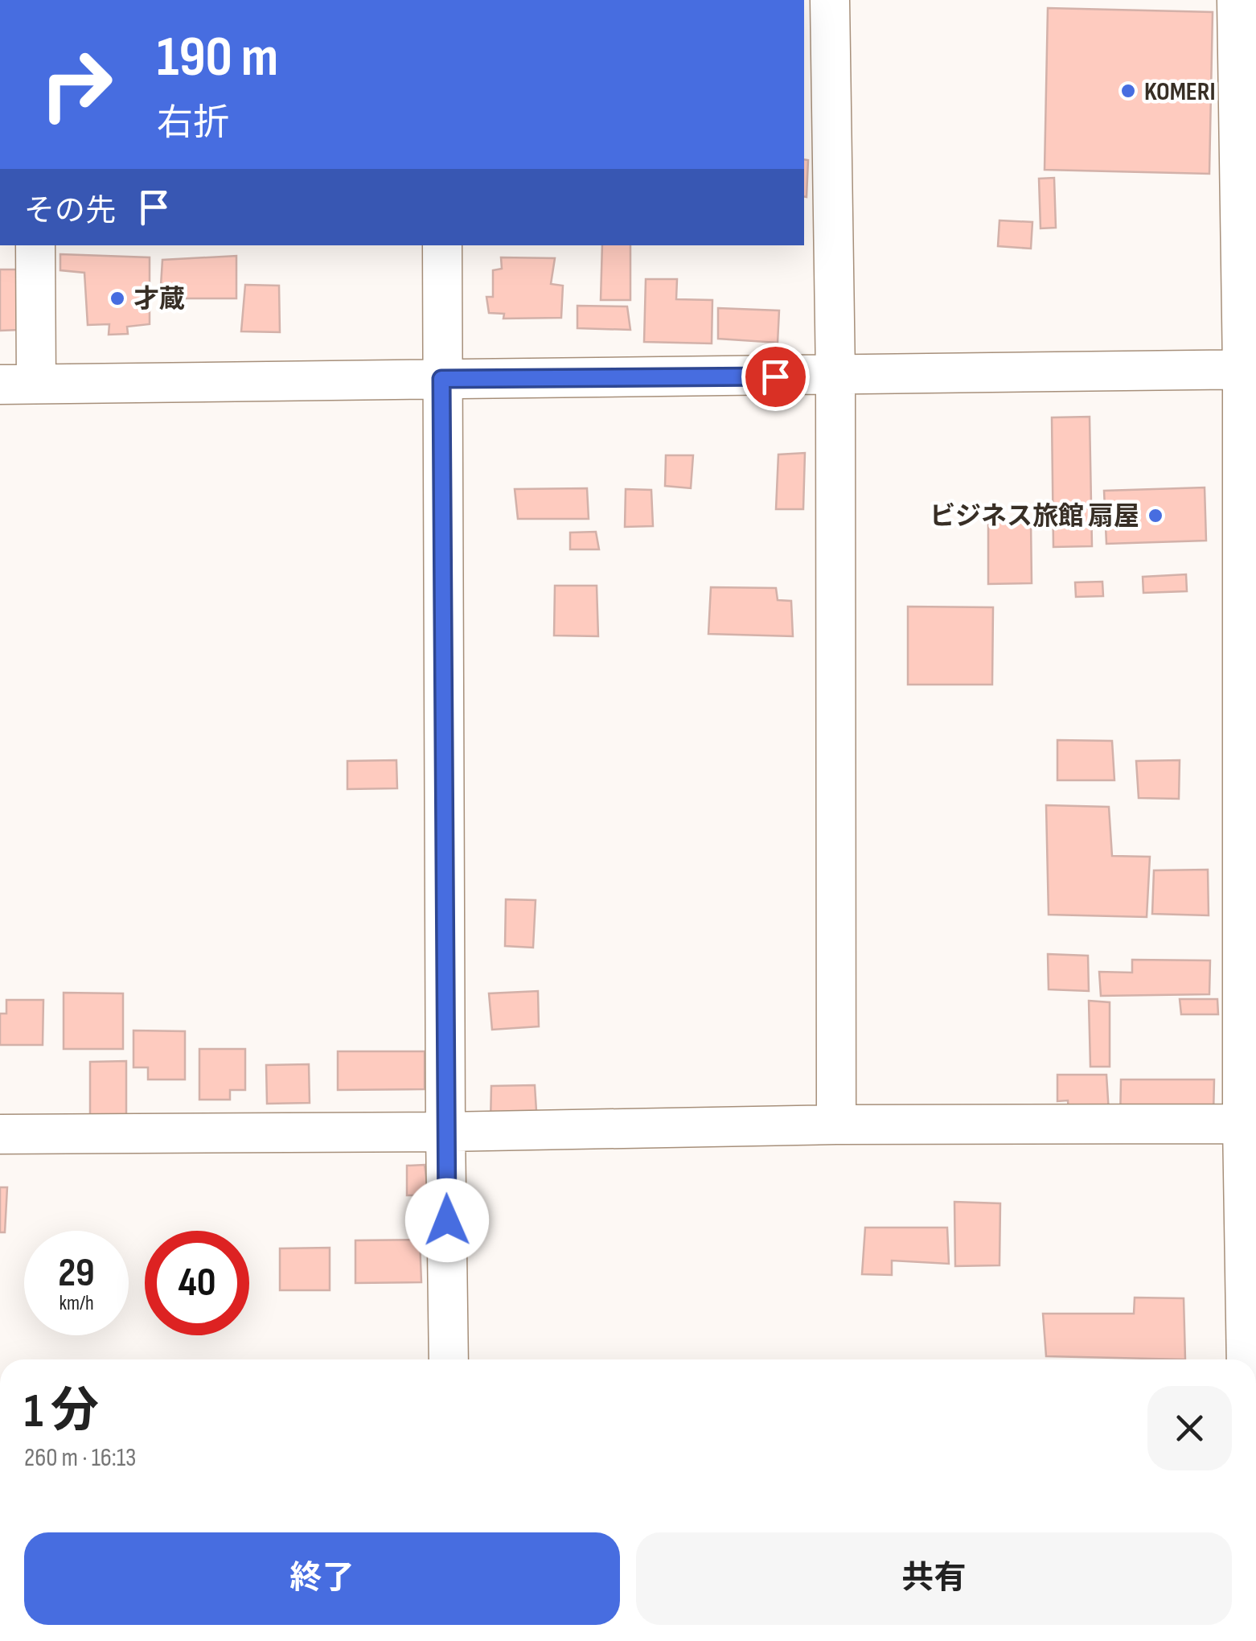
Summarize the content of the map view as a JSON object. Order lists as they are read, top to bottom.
{
  "places": ["KOMERI", "才蔵", "ビジネス旅館 扇屋"],
  "page": {
    "turn": ["190 m", "右折"],
    "then": "その先",
    "speed": "29 km/h",
    "limit": "40",
    "heading": ["1 分", "260 m · 16:13"],
    "buttons": ["終了", "共有"]
  }
}
